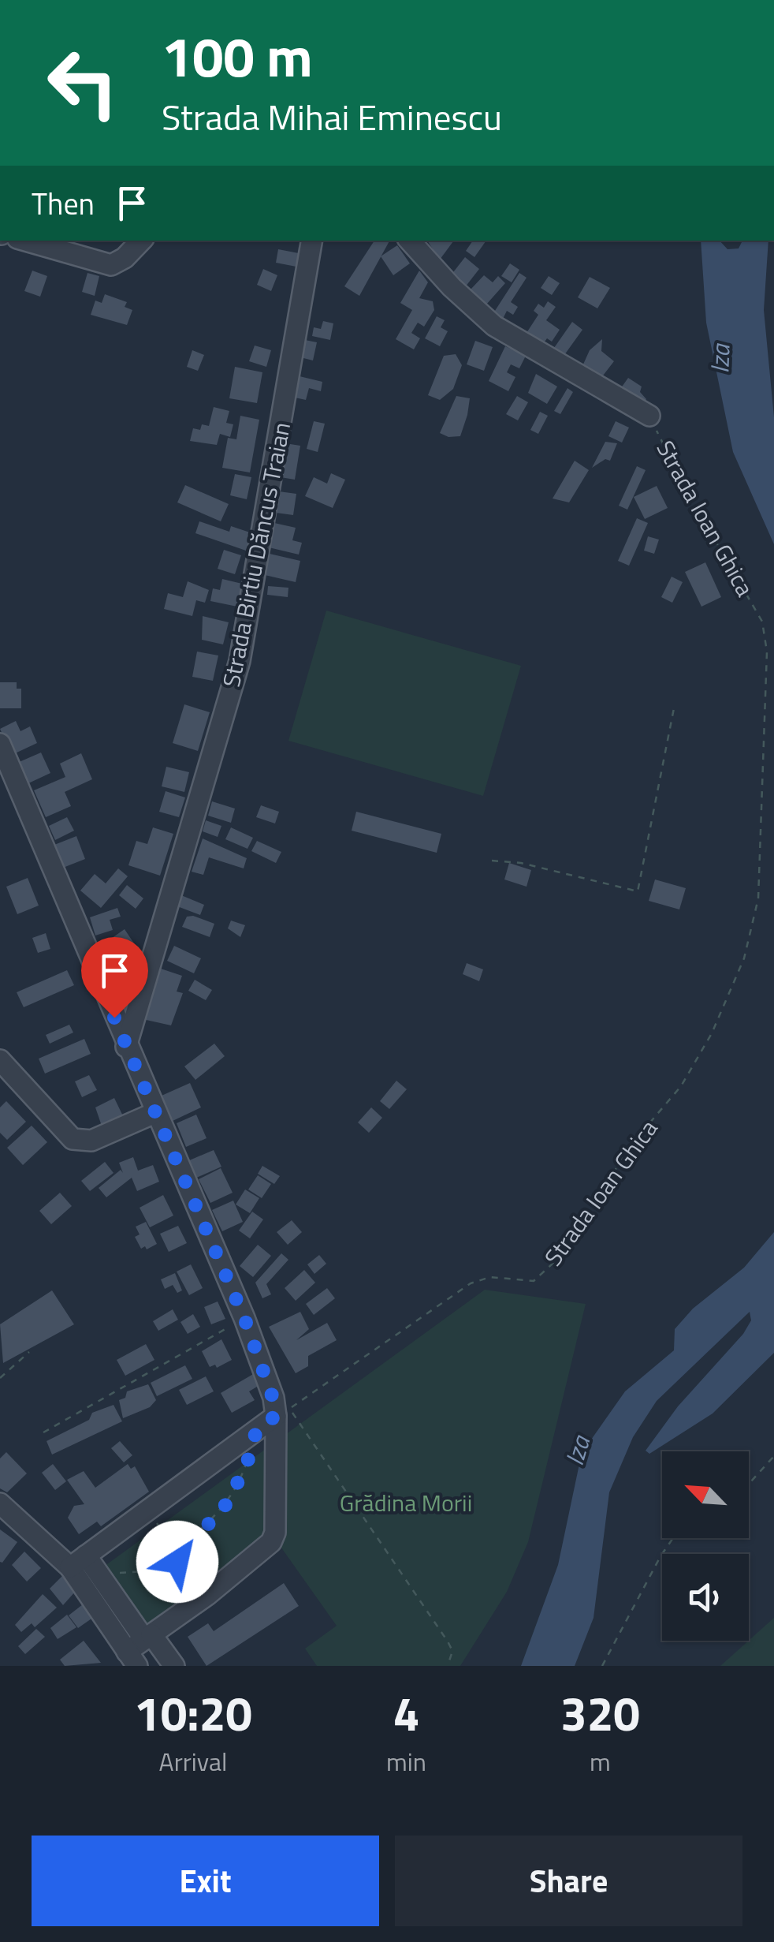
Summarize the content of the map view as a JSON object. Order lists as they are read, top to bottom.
{
  "streets": {
    "street": ["Strada Ioan Ghica", "Strada Birtiu Dăncus Traian"]
  },
  "water": ["Iza"],
  "parks": ["Grădina Morii"],
  "north": "top left",
  "page": {
    "turn": ["100 m", "Strada Mihai Eminescu"],
    "then": "Then",
    "eta": [
      "10:20",
      "Arrival",
      "4",
      "min",
      "320",
      "m"
    ],
    "buttons": ["Exit", "Share"]
  }
}
